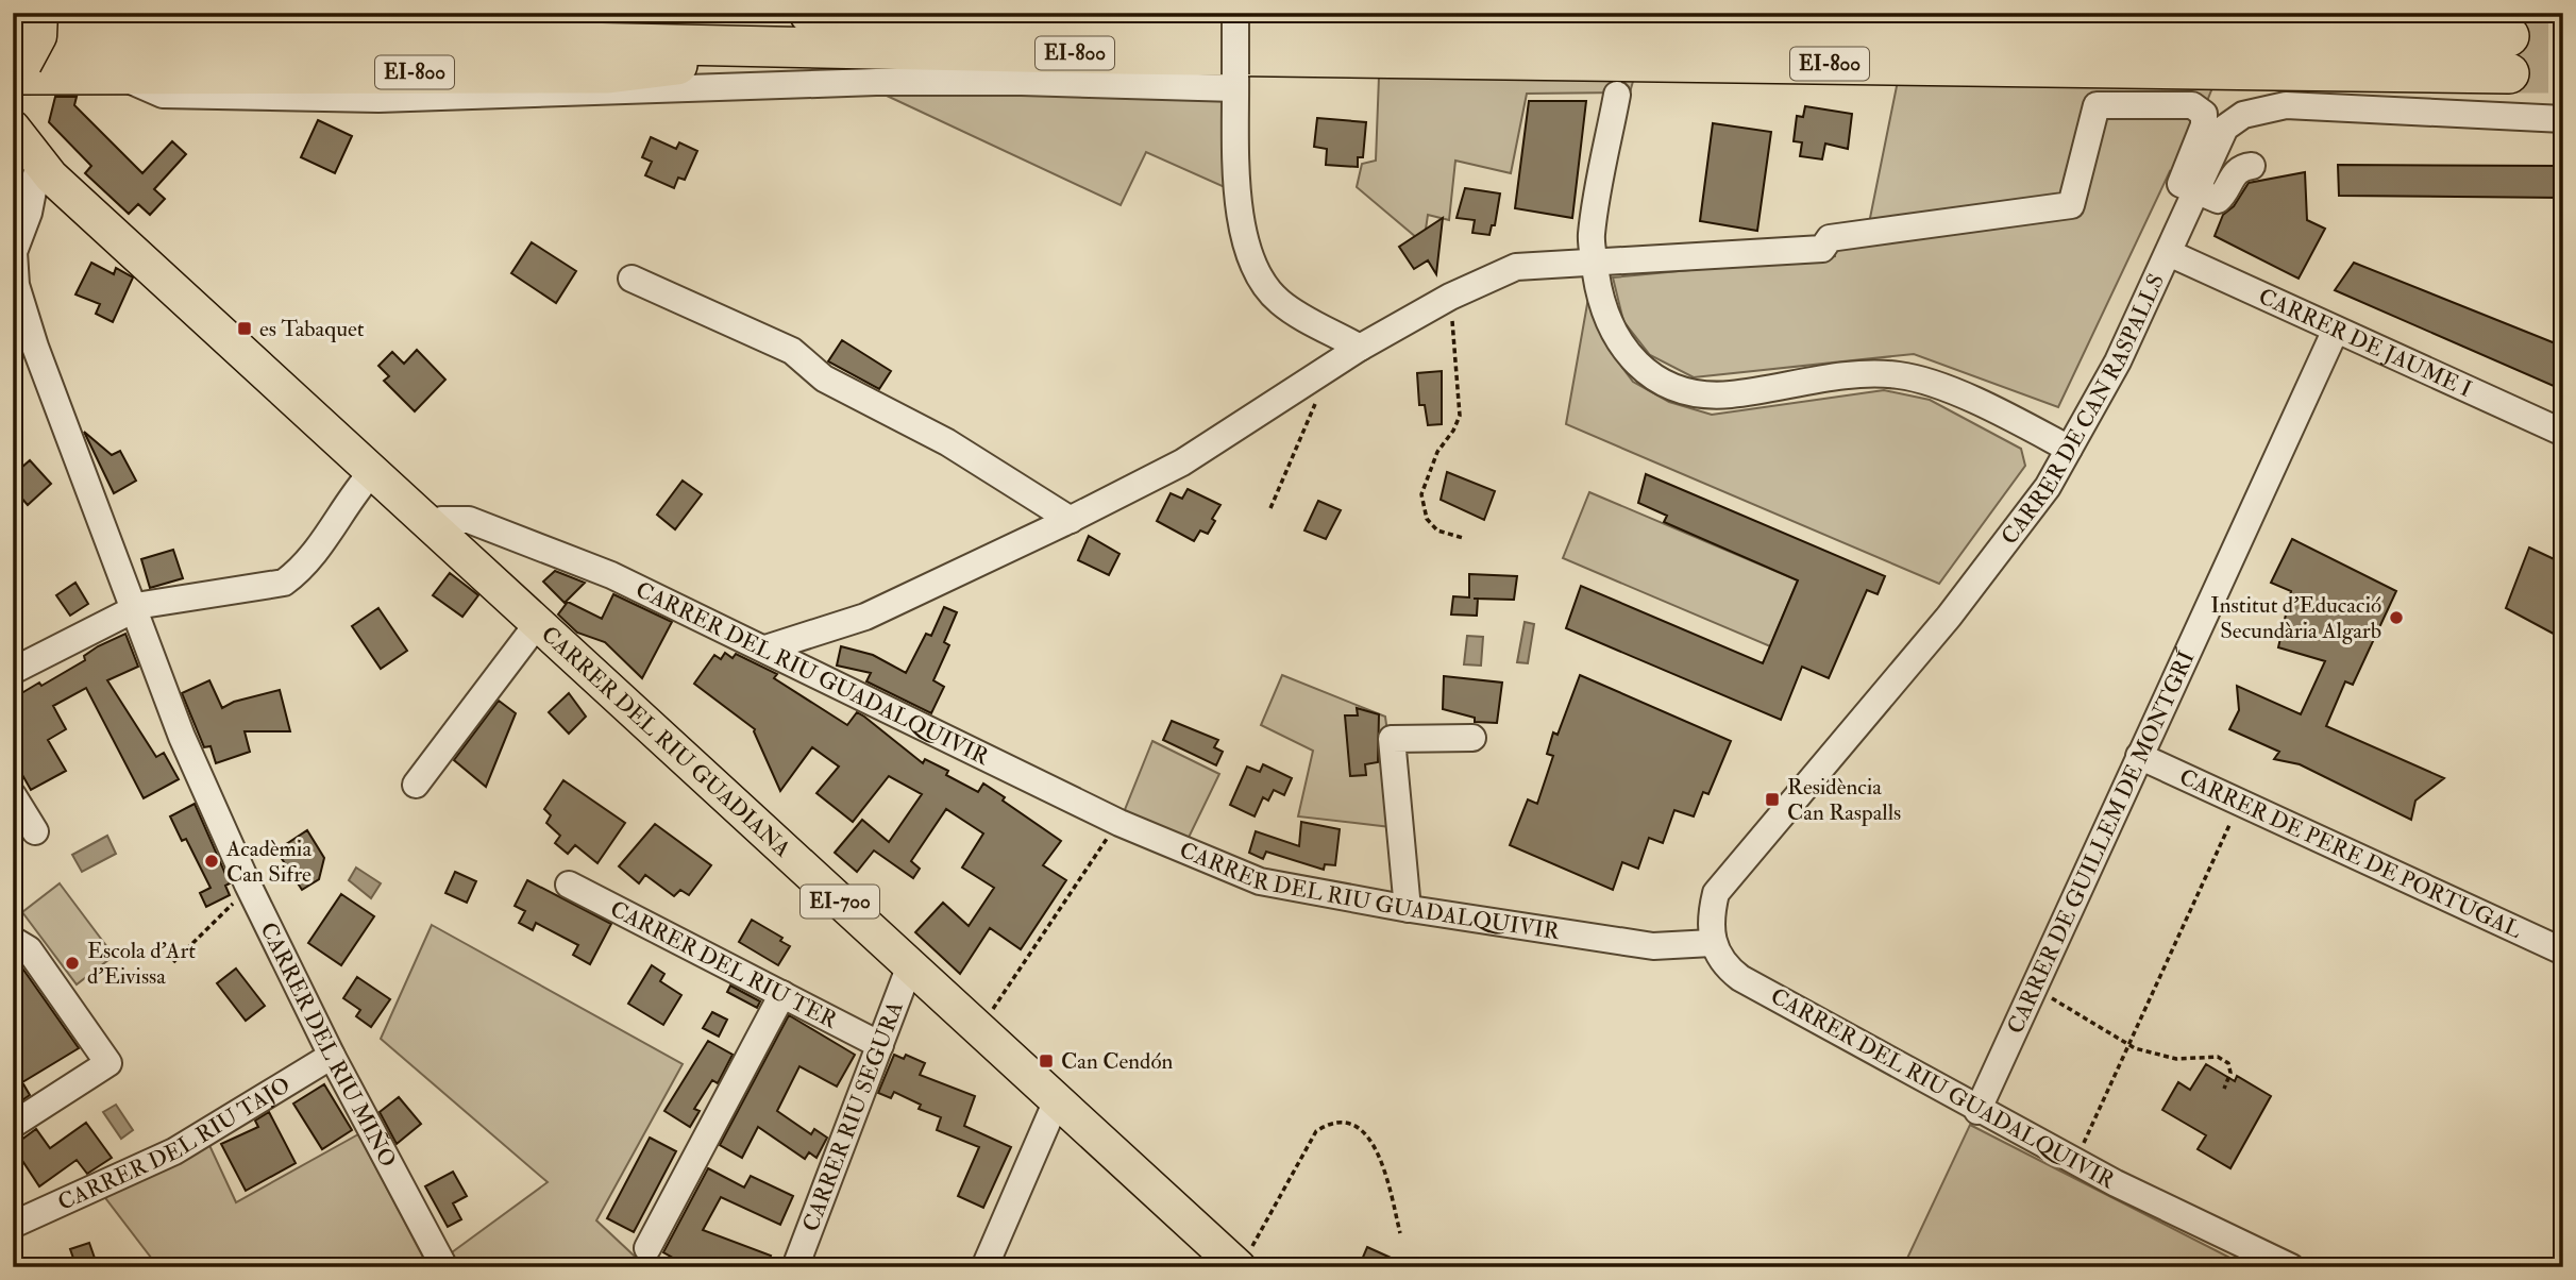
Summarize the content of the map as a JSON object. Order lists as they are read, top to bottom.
{
  "streets": {
    "highway": ["EI-800"],
    "main road": ["CARRER DEL RIU GUADIANA", "EI-700"],
    "street": [
      "CARRER DE JAUME I",
      "CARRER DE CAN RASPALLS",
      "CARRER DEL RIU GUADALQUIVIR",
      "CARRER DE GUILLEM DE MONTGRÍ",
      "CARRER DE PERE DE PORTUGAL",
      "CARRER DEL RIU TER",
      "CARRER DEL RIU MIÑO",
      "CARRER RIU SEGURA",
      "CARRER DEL RIU TAJO"
    ]
  },
  "crossings": [
    ["CARRER DE JAUME I", "CARRER DE CAN RASPALLS"],
    ["CARRER DE JAUME I", "CARRER DE GUILLEM DE MONTGRÍ"],
    ["CARRER DE CAN RASPALLS", "CARRER DEL RIU GUADALQUIVIR"],
    ["CARRER DEL RIU GUADALQUIVIR", "CARRER DEL RIU GUADIANA"],
    ["CARRER DEL RIU GUADALQUIVIR", "CARRER DE GUILLEM DE MONTGRÍ"],
    ["CARRER DEL RIU GUADIANA", "EI-700"],
    ["CARRER DEL RIU GUADIANA", "CARRER RIU SEGURA"],
    ["CARRER DE GUILLEM DE MONTGRÍ", "CARRER DE PERE DE PORTUGAL"],
    ["EI-700", "CARRER DEL RIU MIÑO"],
    ["CARRER DEL RIU TER", "CARRER RIU SEGURA"],
    ["CARRER DEL RIU MIÑO", "CARRER DEL RIU TAJO"]
  ],
  "places": {
    "transit": ["es Tabaquet", "Residència Can Raspalls", "Can Cendón"],
    "other": ["Institut d'Educació Secundària Algarb", "Acadèmia Can Sifre", "Escola d'Art d'Eivissa"]
  }
}
